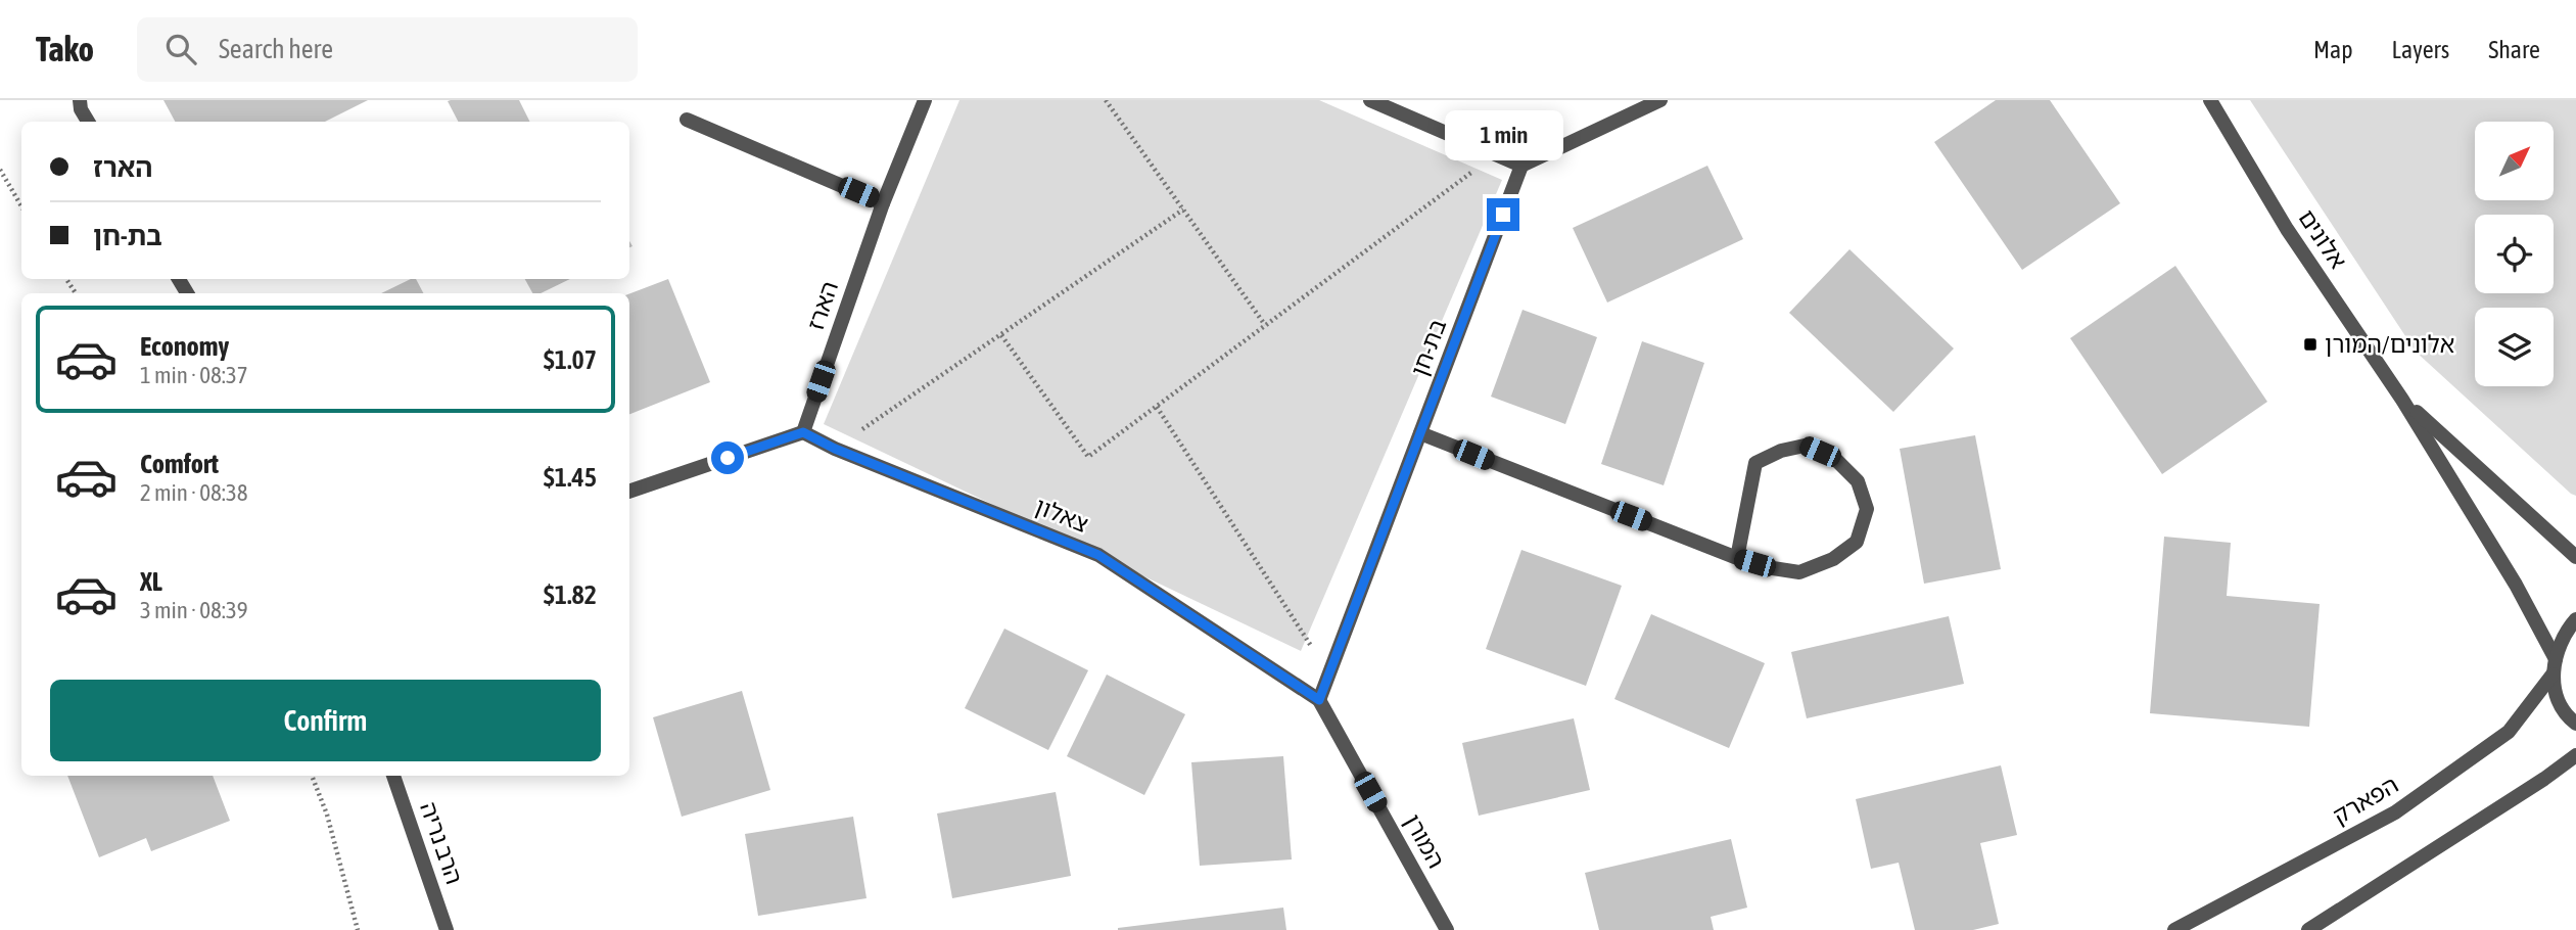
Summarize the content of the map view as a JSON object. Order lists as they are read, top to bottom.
{
  "streets": {
    "street": [
      "אלונים",
      "הארז",
      "בת-חן",
      "צאלון",
      "הפארק",
      "המורן",
      "הרב נריה"
    ]
  },
  "crossings": [
    ["אלונים", "הפארק"],
    ["הארז", "צאלון"],
    ["בת-חן", "צאלון"],
    ["בת-חן", "המורן"],
    ["צאלון", "המורן"]
  ],
  "places": {
    "transit": ["אלונים/המורן"]
  },
  "north": "top right",
  "page": {
    "header": "Tako",
    "search": "Search here",
    "nav": ["Map", "Layers", "Share"],
    "bubble": "1 min",
    "banner": ["הארז", "בת-חן"],
    "list": [
      {
        "name": "Economy",
        "note": "1 min · 08:37",
        "value": "$1.07"
      },
      {
        "name": "Comfort",
        "note": "2 min · 08:38",
        "value": "$1.45"
      },
      {
        "name": "XL",
        "note": "3 min · 08:39",
        "value": "$1.82"
      }
    ],
    "buttons": "Confirm"
  }
}
